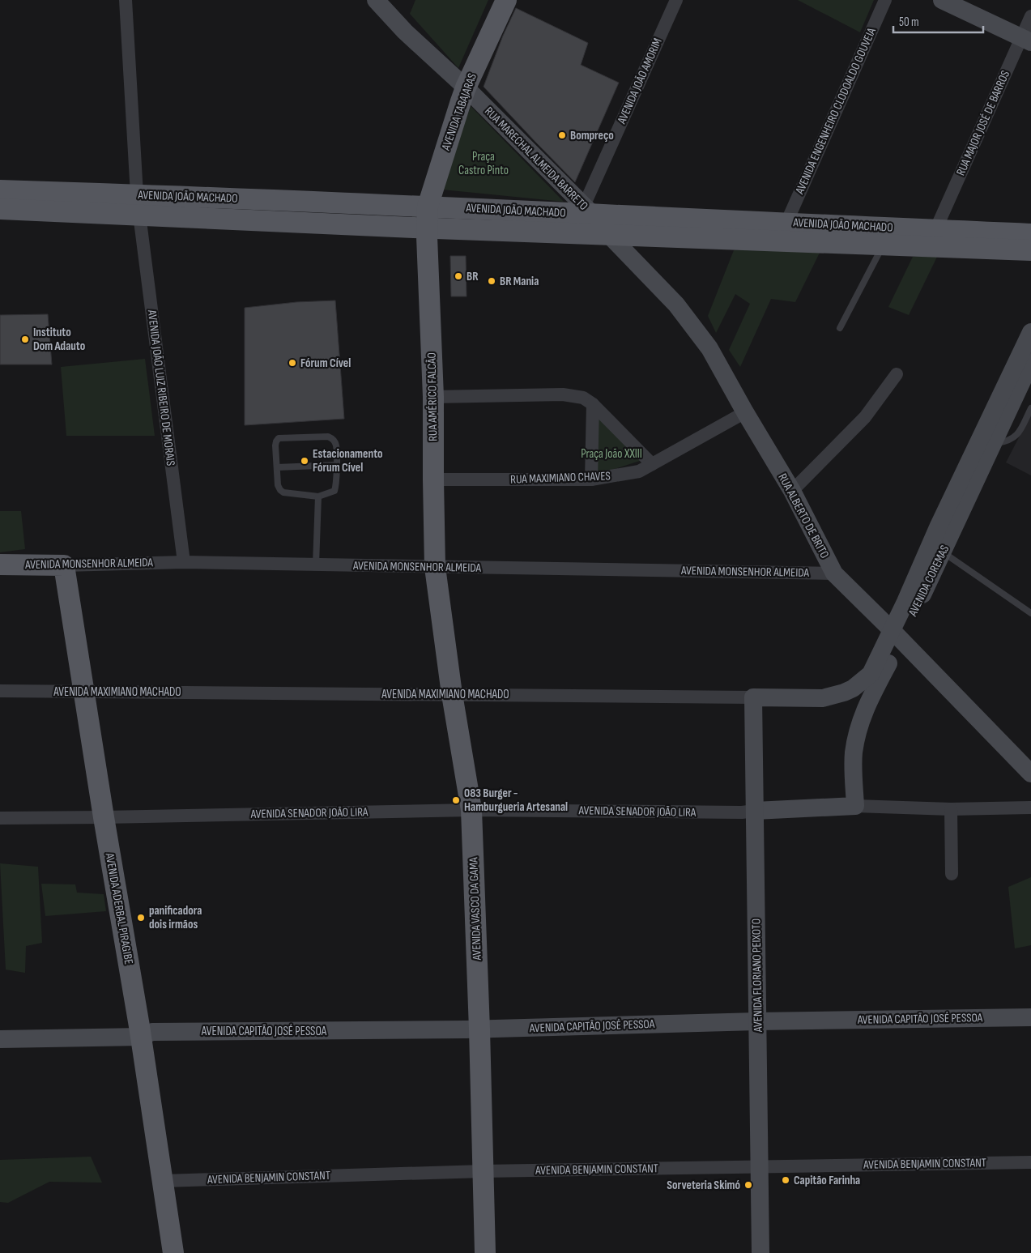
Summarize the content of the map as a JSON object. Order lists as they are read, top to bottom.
{
  "streets": {
    "main road": [
      "AVENIDA TABAJARAS",
      "AVENIDA JOÃO MACHADO",
      "RUA AMÉRICO FALCÃO",
      "AVENIDA MONSENHOR ALMEIDA",
      "AVENIDA ADERBAL PIRAGIBE",
      "AVENIDA VASCO DA GAMA"
    ],
    "street": [
      "AVENIDA JOÃO AMORIM",
      "AVENIDA ENGENHEIRO CLODOALDO GOUVEIA",
      "RUA MAJOR JOSÉ DE BARROS",
      "RUA MARECHAL ALMEIDA BARRETO",
      "AVENIDA JOÃO LUIZ RIBEIRO DE MORAIS",
      "RUA MAXIMIANO CHAVES",
      "RUA ALBERTO DE BRITO",
      "AVENIDA COREMAS",
      "AVENIDA MAXIMIANO MACHADO",
      "AVENIDA SENADOR JOÃO LIRA",
      "AVENIDA FLORIANO PEIXOTO",
      "AVENIDA CAPITÃO JOSÉ PESSOA",
      "AVENIDA BENJAMIN CONSTANT"
    ]
  },
  "crossings": [
    ["AVENIDA JOÃO AMORIM", "RUA MARECHAL ALMEIDA BARRETO"],
    ["AVENIDA JOÃO AMORIM", "AVENIDA JOÃO MACHADO"],
    ["AVENIDA ENGENHEIRO CLODOALDO GOUVEIA", "AVENIDA JOÃO MACHADO"],
    ["AVENIDA TABAJARAS", "RUA MARECHAL ALMEIDA BARRETO"],
    ["AVENIDA TABAJARAS", "AVENIDA JOÃO MACHADO"],
    ["AVENIDA TABAJARAS", "RUA AMÉRICO FALCÃO"],
    ["RUA MAJOR JOSÉ DE BARROS", "AVENIDA JOÃO MACHADO"],
    ["RUA MARECHAL ALMEIDA BARRETO", "AVENIDA JOÃO MACHADO"],
    ["AVENIDA JOÃO MACHADO", "AVENIDA JOÃO LUIZ RIBEIRO DE MORAIS"],
    ["AVENIDA JOÃO MACHADO", "RUA AMÉRICO FALCÃO"],
    ["AVENIDA JOÃO MACHADO", "RUA ALBERTO DE BRITO"],
    ["AVENIDA JOÃO LUIZ RIBEIRO DE MORAIS", "AVENIDA MONSENHOR ALMEIDA"],
    ["RUA AMÉRICO FALCÃO", "RUA MAXIMIANO CHAVES"],
    ["RUA AMÉRICO FALCÃO", "AVENIDA MONSENHOR ALMEIDA"],
    ["RUA AMÉRICO FALCÃO", "AVENIDA VASCO DA GAMA"],
    ["RUA MAXIMIANO CHAVES", "RUA ALBERTO DE BRITO"],
    ["RUA ALBERTO DE BRITO", "AVENIDA MONSENHOR ALMEIDA"],
    ["RUA ALBERTO DE BRITO", "AVENIDA COREMAS"],
    ["AVENIDA MONSENHOR ALMEIDA", "AVENIDA ADERBAL PIRAGIBE"],
    ["AVENIDA MONSENHOR ALMEIDA", "AVENIDA VASCO DA GAMA"],
    ["AVENIDA COREMAS", "AVENIDA MAXIMIANO MACHADO"],
    ["AVENIDA COREMAS", "AVENIDA SENADOR JOÃO LIRA"],
    ["AVENIDA MAXIMIANO MACHADO", "AVENIDA ADERBAL PIRAGIBE"],
    ["AVENIDA MAXIMIANO MACHADO", "AVENIDA VASCO DA GAMA"],
    ["AVENIDA MAXIMIANO MACHADO", "AVENIDA FLORIANO PEIXOTO"],
    ["AVENIDA SENADOR JOÃO LIRA", "AVENIDA ADERBAL PIRAGIBE"],
    ["AVENIDA SENADOR JOÃO LIRA", "AVENIDA VASCO DA GAMA"],
    ["AVENIDA SENADOR JOÃO LIRA", "AVENIDA FLORIANO PEIXOTO"],
    ["AVENIDA ADERBAL PIRAGIBE", "AVENIDA CAPITÃO JOSÉ PESSOA"],
    ["AVENIDA ADERBAL PIRAGIBE", "AVENIDA BENJAMIN CONSTANT"],
    ["AVENIDA VASCO DA GAMA", "AVENIDA CAPITÃO JOSÉ PESSOA"],
    ["AVENIDA VASCO DA GAMA", "AVENIDA BENJAMIN CONSTANT"],
    ["AVENIDA FLORIANO PEIXOTO", "AVENIDA CAPITÃO JOSÉ PESSOA"],
    ["AVENIDA FLORIANO PEIXOTO", "AVENIDA BENJAMIN CONSTANT"]
  ],
  "parks": ["Praça Castro Pinto", "Praça João XXIII"],
  "places": [
    "Bompreço",
    "BR",
    "BR Mania",
    "Instituto Dom Adauto",
    "Fórum Cível",
    "Estacionamento Fórum Cível",
    "083 Burger - Hamburgueria Artesanal",
    "panificadora dois irmãos",
    "Capitão Farinha",
    "Sorveteria Skimó"
  ],
  "scale_bar": "50 m"
}
